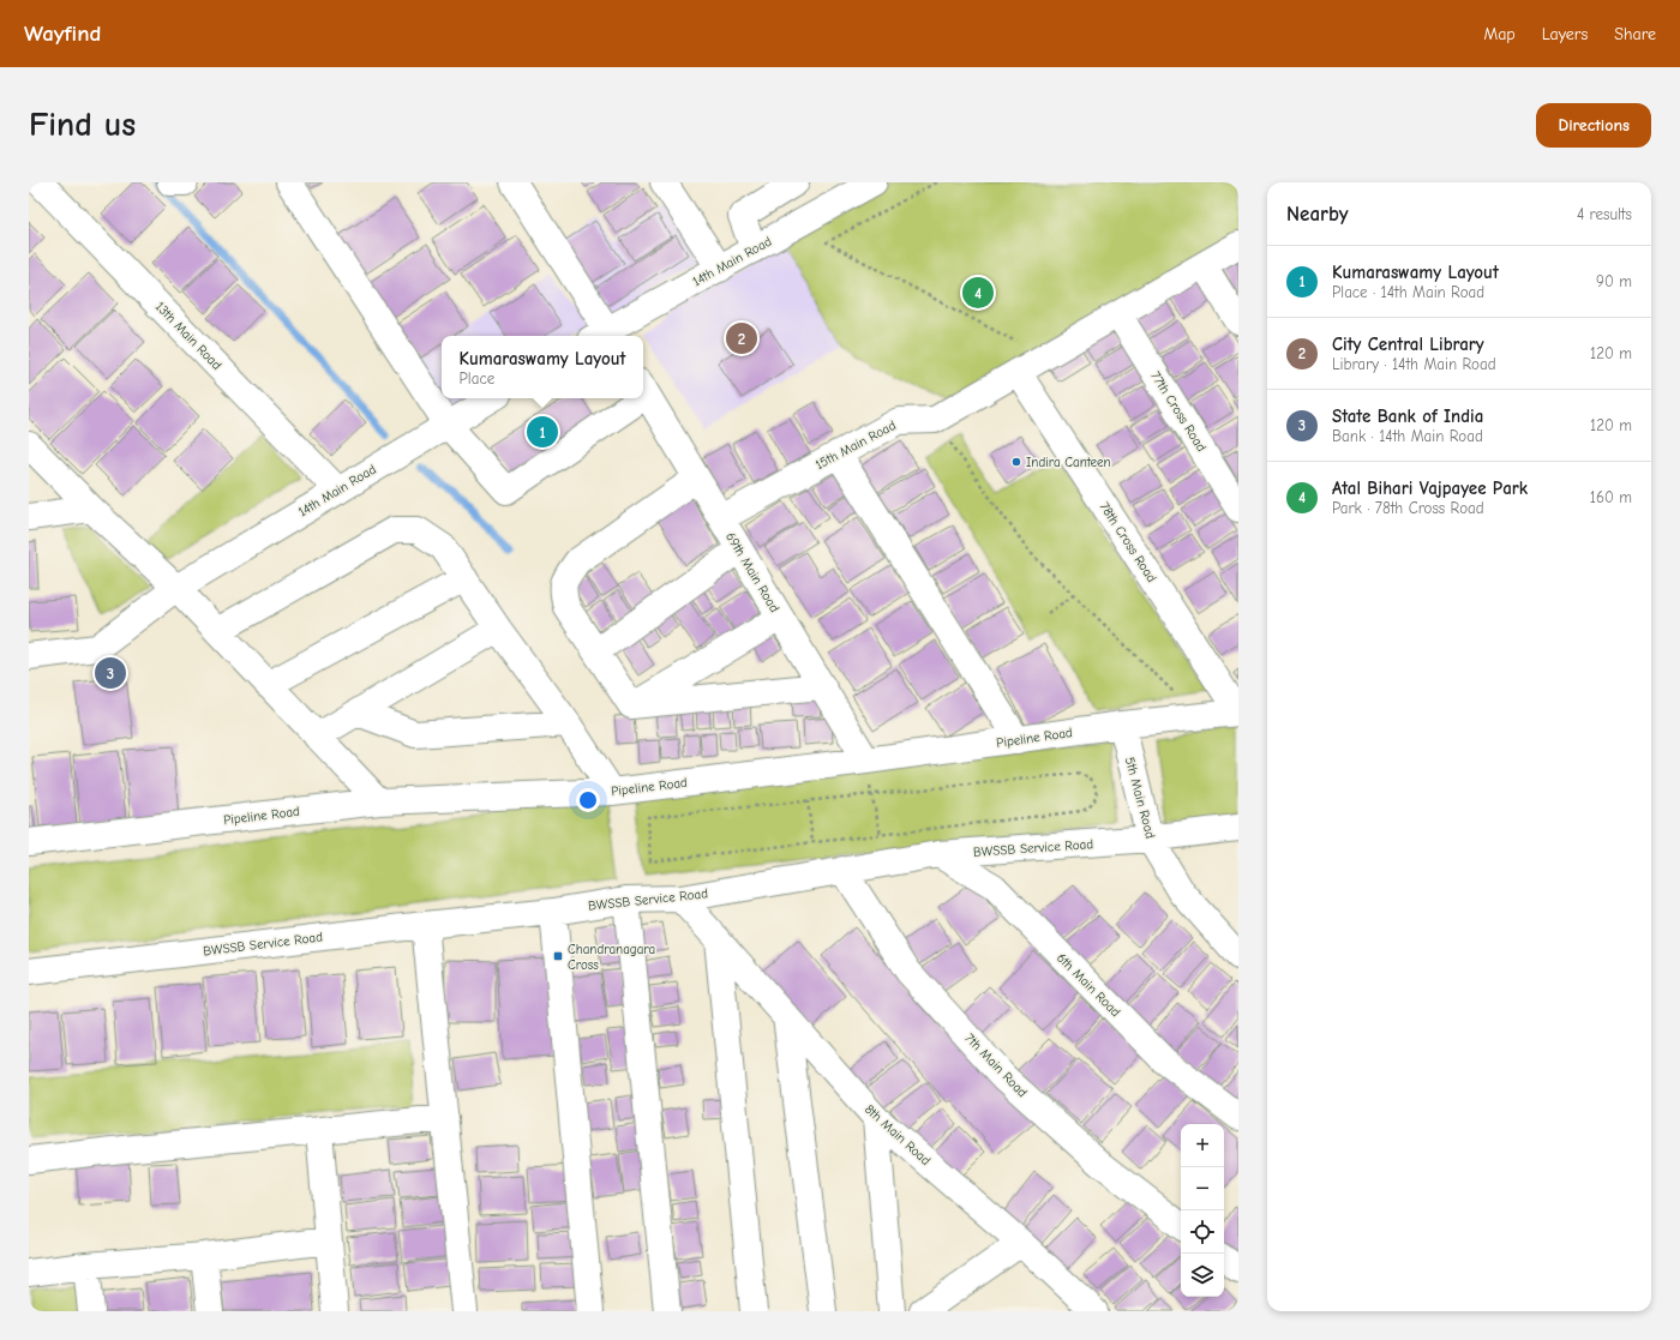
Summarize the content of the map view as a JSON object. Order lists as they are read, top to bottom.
{
  "streets": {
    "street": [
      "14th Main Road",
      "13th Main Road",
      "77th Cross Road",
      "15th Main Road",
      "78th Cross Road",
      "69th Main Road",
      "Pipeline Road",
      "5th Main Road",
      "BWSSB Service Road",
      "6th Main Road",
      "7th Main Road",
      "8th Main Road"
    ]
  },
  "crossings": [
    ["14th Main Road", "13th Main Road"],
    ["77th Cross Road", "15th Main Road"],
    ["15th Main Road", "78th Cross Road"],
    ["15th Main Road", "69th Main Road"],
    ["78th Cross Road", "Pipeline Road"],
    ["69th Main Road", "Pipeline Road"],
    ["Pipeline Road", "5th Main Road"],
    ["5th Main Road", "BWSSB Service Road"],
    ["BWSSB Service Road", "6th Main Road"],
    ["BWSSB Service Road", "7th Main Road"],
    ["BWSSB Service Road", "8th Main Road"]
  ],
  "places": {
    "other": ["Indira Canteen"],
    "transit": ["Chandranagara Cross"]
  },
  "page": {
    "header": "Wayfind",
    "nav": ["Map", "Layers", "Share"],
    "buttons": "Directions",
    "title": "Find us",
    "heading": ["Nearby", "4 results"],
    "list": [
      {
        "mark": "1",
        "name": "Kumaraswamy Layout",
        "note": "Place · 14th Main Road",
        "value": "90 m"
      },
      {
        "mark": "2",
        "name": "City Central Library",
        "note": "Library · 14th Main Road",
        "value": "120 m"
      },
      {
        "mark": "3",
        "name": "State Bank of India",
        "note": "Bank · 14th Main Road",
        "value": "120 m"
      },
      {
        "mark": "4",
        "name": "Atal Bihari Vajpayee Park",
        "note": "Park · 78th Cross Road",
        "value": "160 m"
      }
    ],
    "pins": [
      "4",
      "2",
      "1",
      "3"
    ],
    "popup": ["Kumaraswamy Layout", "Place"],
    "map_buttons": ["+", "−"]
  }
}
